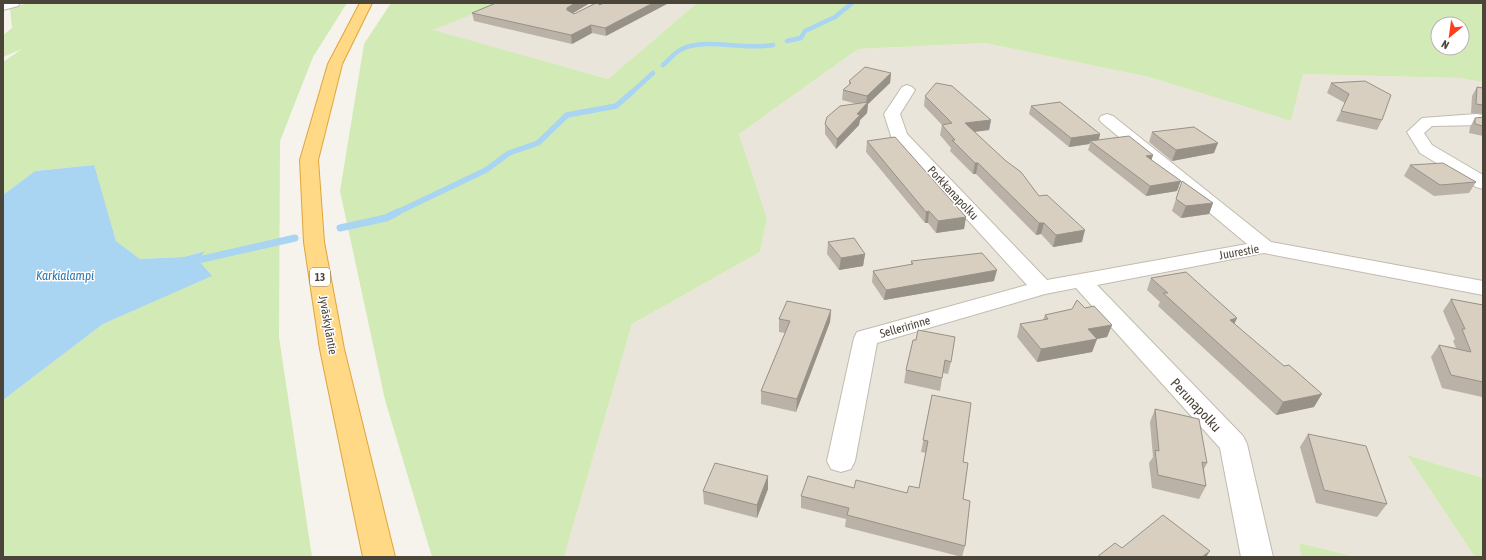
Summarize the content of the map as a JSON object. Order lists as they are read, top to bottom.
{
  "streets": {
    "highway": ["13", "Jyväskyläntie"],
    "street": [
      "Porkkanapolku",
      "Juurestie",
      "Selleririnne",
      "Perunapolku"
    ]
  },
  "crossings": [
    ["Porkkanapolku", "Juurestie"],
    ["Porkkanapolku", "Selleririnne"],
    ["Juurestie", "Selleririnne"],
    ["Juurestie", "Perunapolku"]
  ],
  "water": ["Karkialampi"],
  "north": "bottom left"
}
